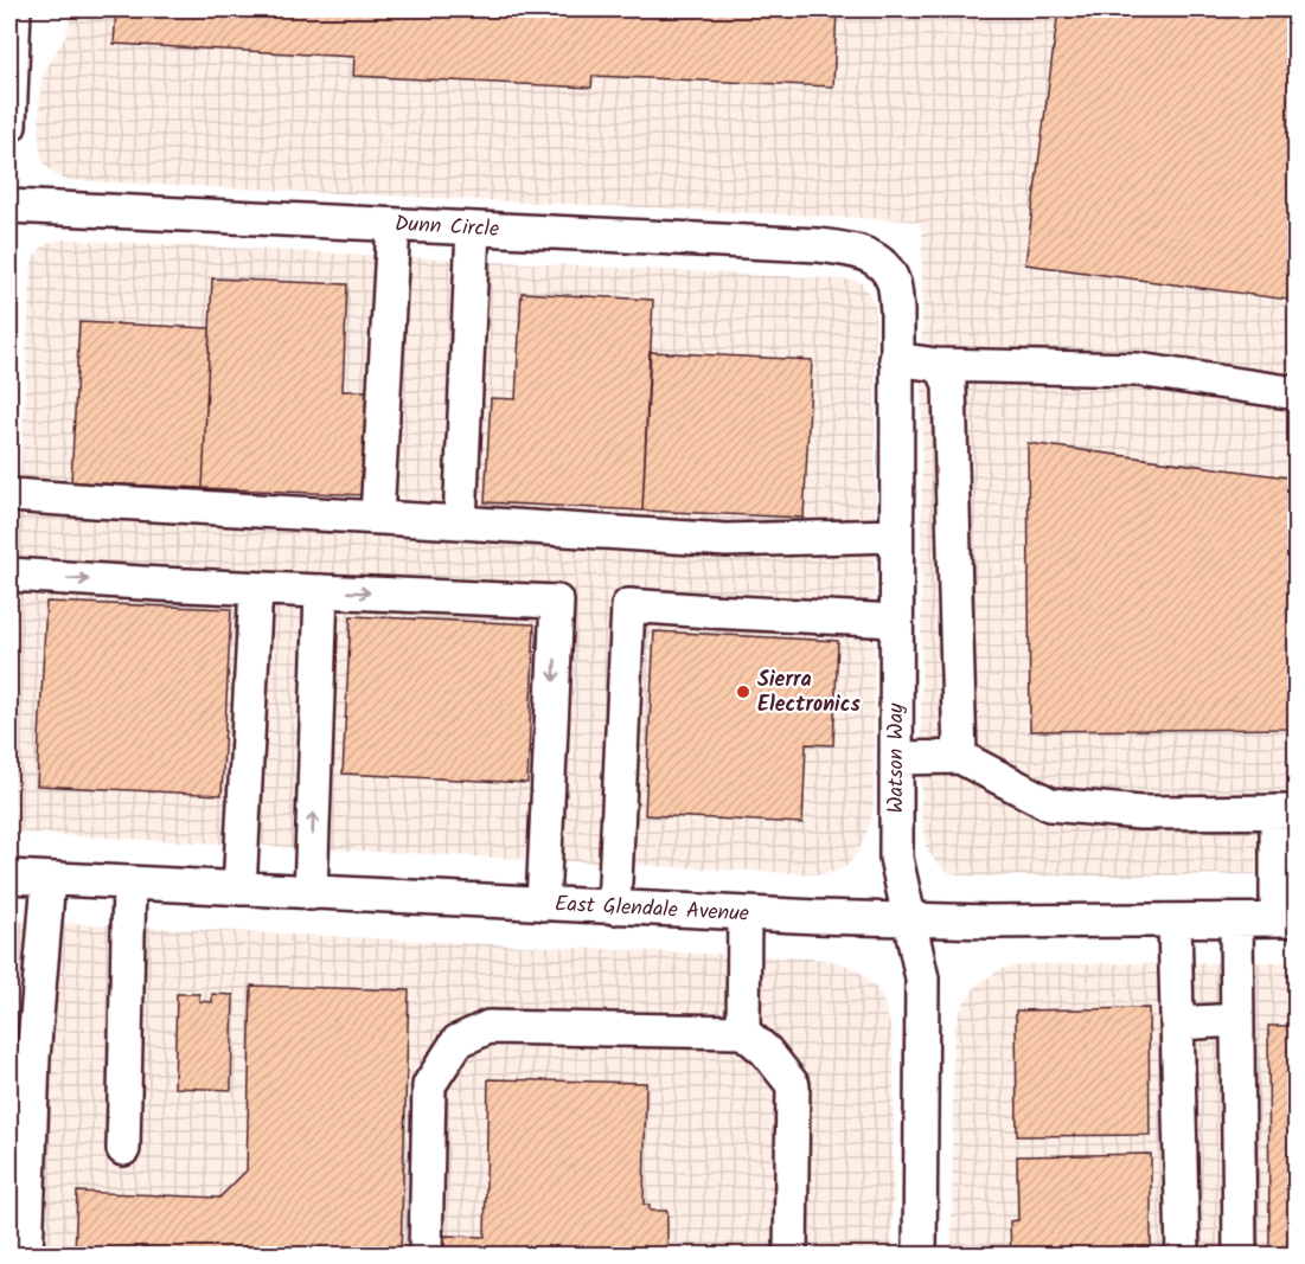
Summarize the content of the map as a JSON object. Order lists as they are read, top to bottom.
{
  "streets": {
    "street": ["Dunn Circle", "Watson Way", "East Glendale Avenue"]
  },
  "crossings": [
    ["Dunn Circle", "Watson Way"],
    ["Watson Way", "East Glendale Avenue"]
  ],
  "places": ["Sierra Electronics"]
}
